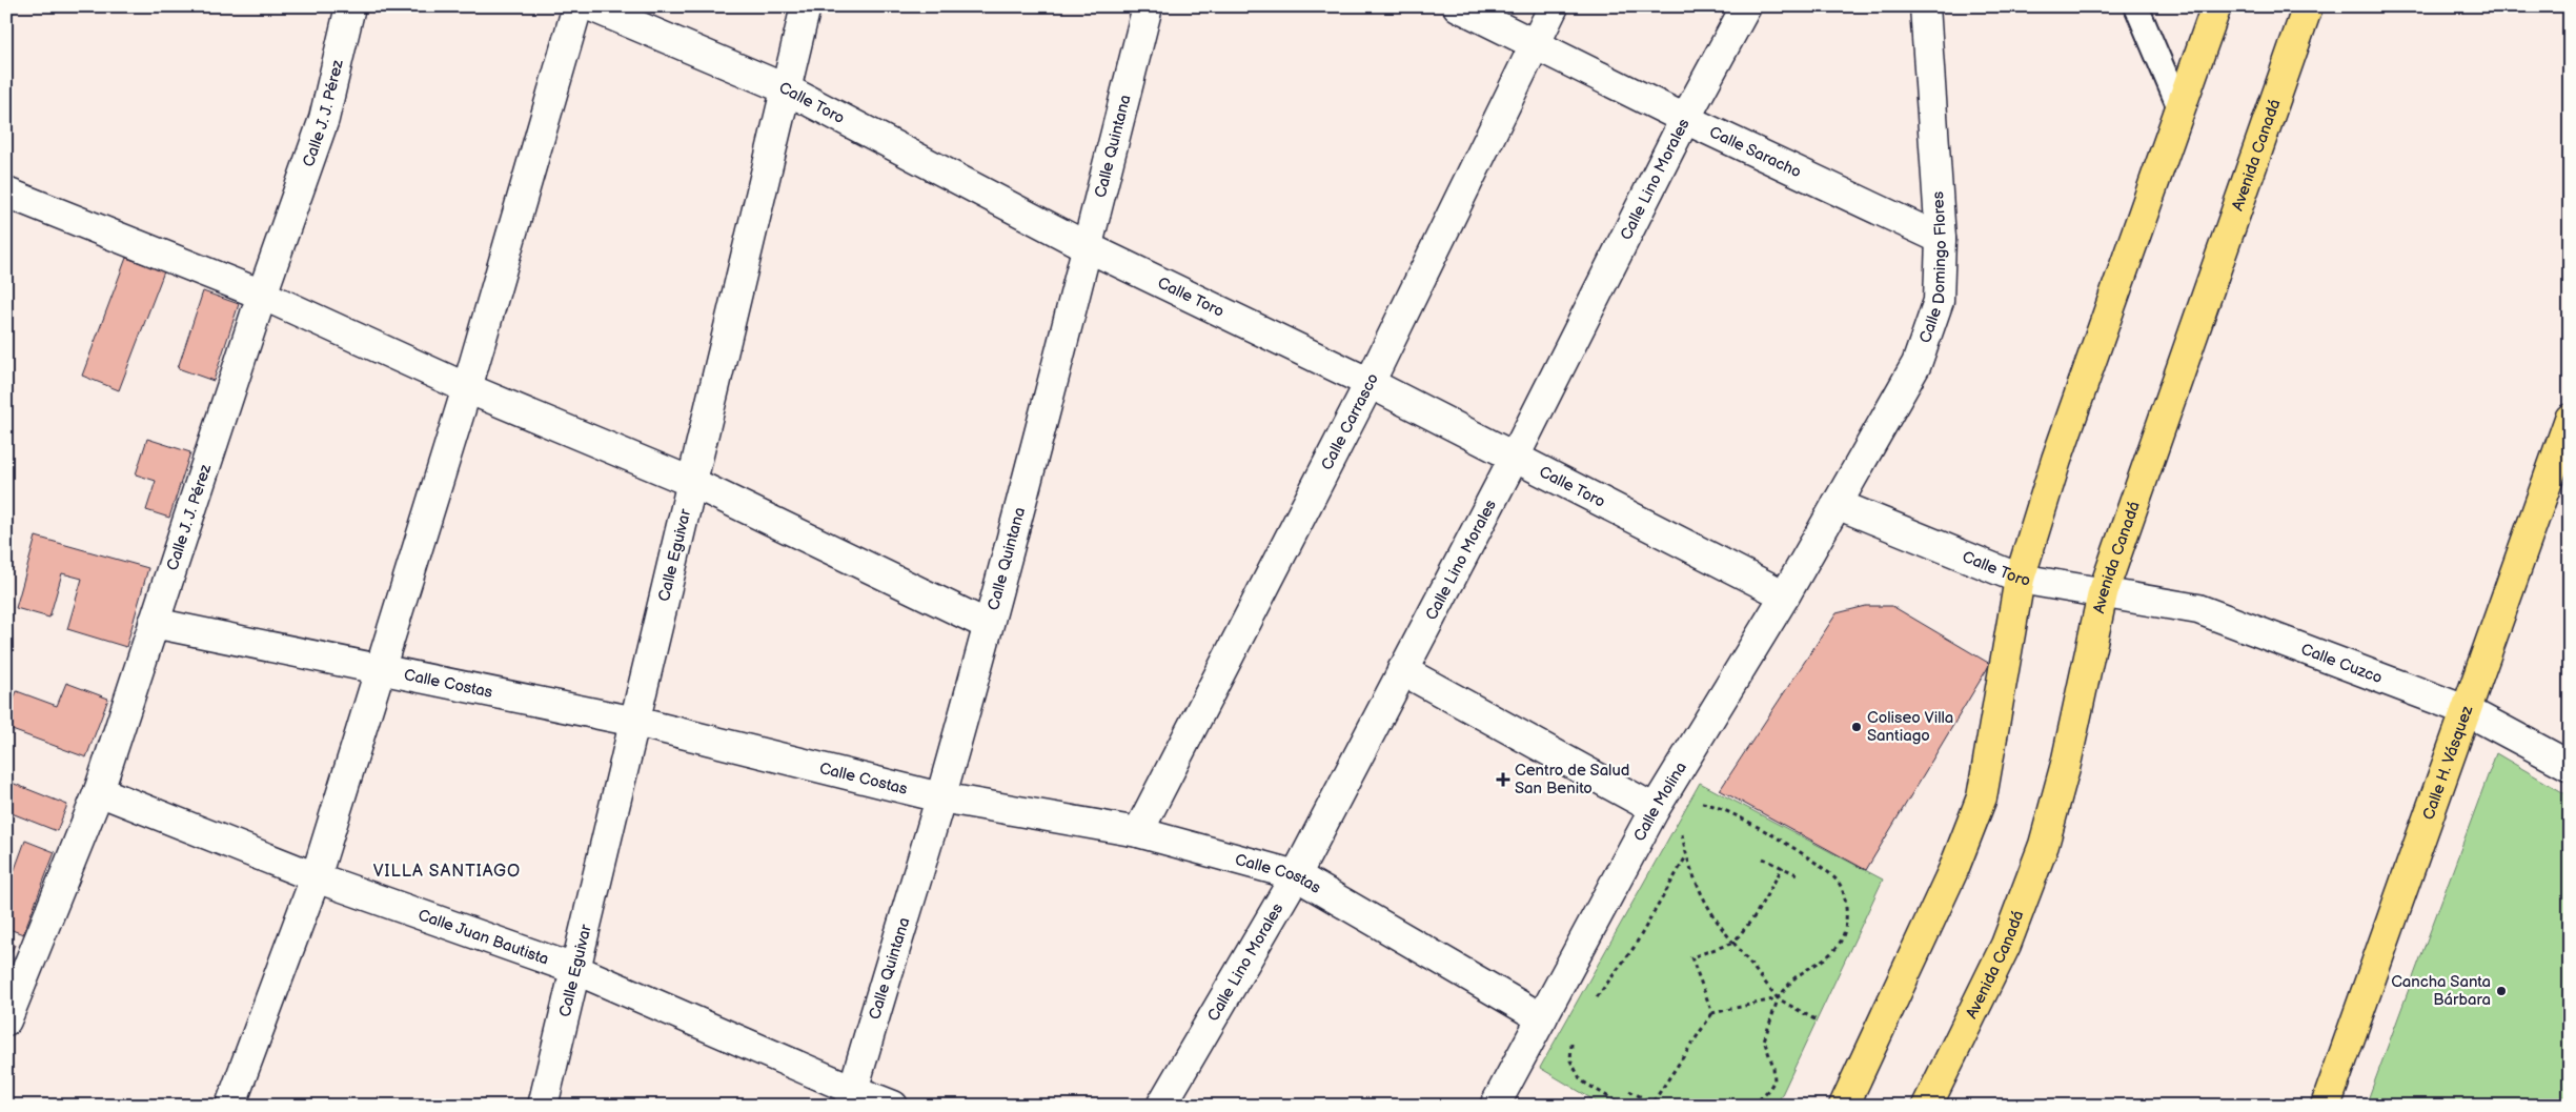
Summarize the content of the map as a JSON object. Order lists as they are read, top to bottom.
{
  "streets": {
    "main road": ["Avenida Canadá", "Calle H. Vásquez"],
    "street": [
      "Calle Toro",
      "Calle J. J. Pérez",
      "Calle Quintana",
      "Calle Saracho",
      "Calle Lino Morales",
      "Calle Domingo Flores",
      "Calle Carrasco",
      "Calle Eguivar",
      "Calle Cuzco",
      "Calle Costas",
      "Calle Molina",
      "Calle Juan Bautista"
    ]
  },
  "crossings": [
    ["Calle Toro", "Calle Quintana"],
    ["Calle Toro", "Avenida Canadá"],
    ["Calle Toro", "Calle Lino Morales"],
    ["Calle Toro", "Calle Domingo Flores"],
    ["Calle Toro", "Calle Carrasco"],
    ["Calle Toro", "Calle Eguivar"],
    ["Calle Toro", "Calle Cuzco"],
    ["Calle Toro", "Calle Molina"],
    ["Calle J. J. Pérez", "Calle Costas"],
    ["Calle J. J. Pérez", "Calle Juan Bautista"],
    ["Calle Quintana", "Calle Costas"],
    ["Calle Quintana", "Calle Juan Bautista"],
    ["Calle Saracho", "Calle Lino Morales"],
    ["Calle Saracho", "Calle Domingo Flores"],
    ["Calle Saracho", "Calle Carrasco"],
    ["Avenida Canadá", "Calle Cuzco"],
    ["Calle Lino Morales", "Calle Costas"],
    ["Calle Domingo Flores", "Calle Molina"],
    ["Calle Carrasco", "Calle Costas"],
    ["Calle Eguivar", "Calle Costas"],
    ["Calle Eguivar", "Calle Juan Bautista"],
    ["Calle Cuzco", "Calle H. Vásquez"],
    ["Calle Costas", "Calle Molina"]
  ],
  "districts": ["VILLA SANTIAGO"],
  "places": {
    "other": ["Coliseo Villa Santiago", "Cancha Santa Bárbara"],
    "health": ["Centro de Salud San Benito"]
  }
}
